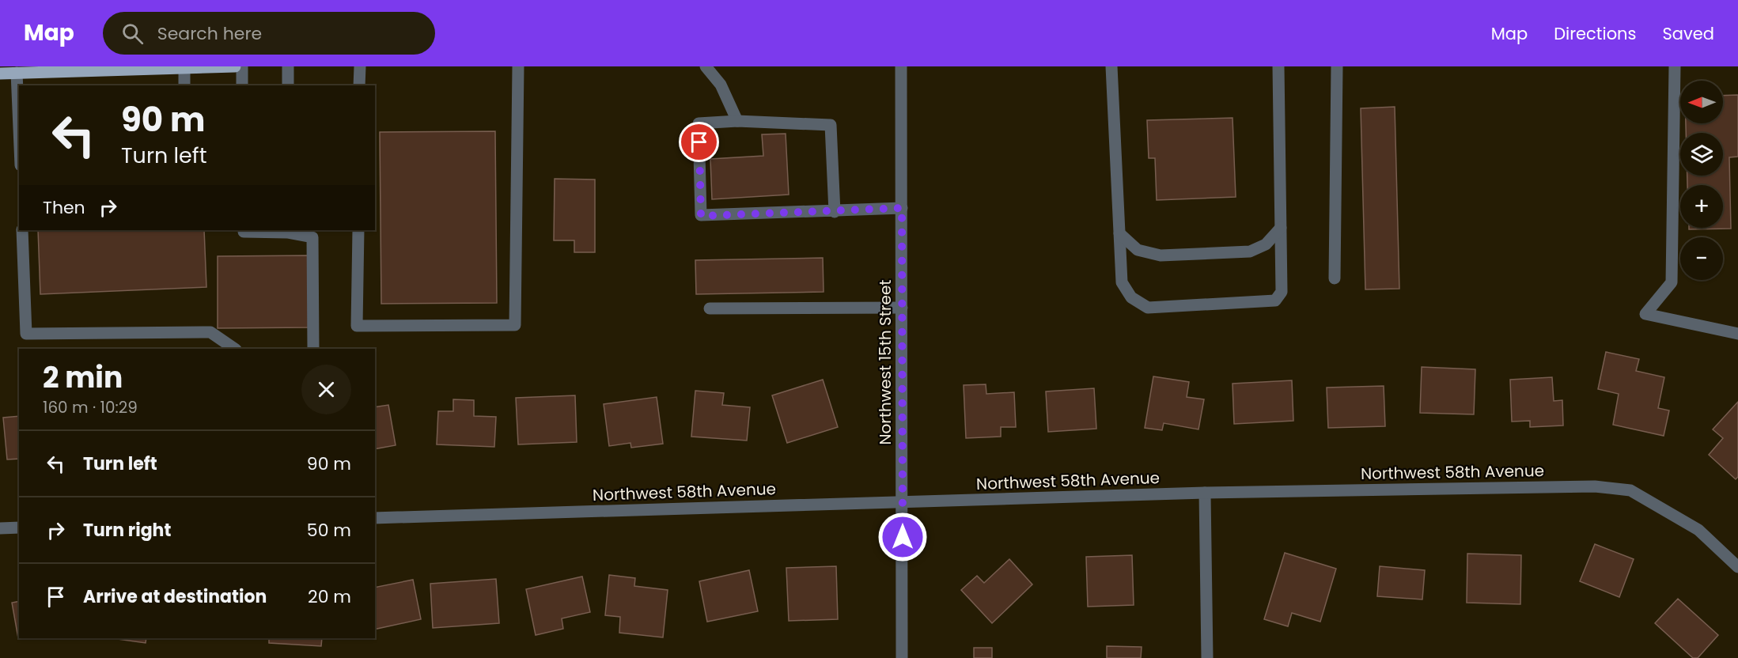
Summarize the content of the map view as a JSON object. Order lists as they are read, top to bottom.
{
  "streets": {
    "street": ["Northwest 15th Street", "Northwest 58th Avenue"]
  },
  "crossings": [
    ["Northwest 15th Street", "Northwest 58th Avenue"]
  ],
  "north": "left",
  "page": {
    "header": "Map",
    "search": "Search here",
    "nav": ["Map", "Directions", "Saved"],
    "map_buttons": ["+", "−"],
    "turn": ["90 m", "Turn left"],
    "then": "Then",
    "heading": ["2 min", "160 m · 10:29"],
    "list": [
      {
        "name": "Turn left",
        "value": "90 m"
      },
      {
        "name": "Turn right",
        "value": "50 m"
      },
      {
        "name": "Arrive at destination",
        "value": "20 m"
      }
    ]
  }
}
